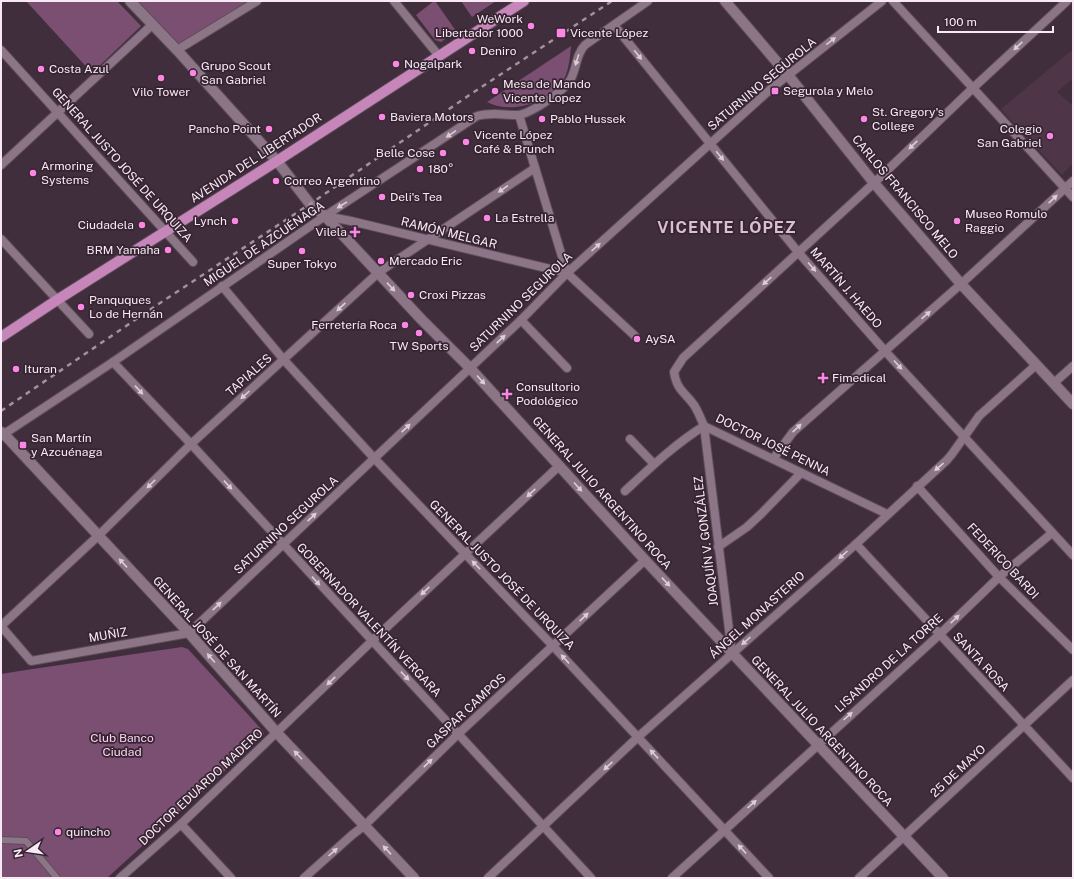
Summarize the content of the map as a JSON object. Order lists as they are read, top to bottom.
{
  "streets": {
    "main road": ["AVENIDA DEL LIBERTADOR"],
    "street": [
      "SATURNINO SEGUROLA",
      "GENERAL JUSTO JOSÉ DE URQUIZA",
      "CARLOS FRANCISCO MELO",
      "RAMÓN MELGAR",
      "MIGUEL DE AZCUÉNAGA",
      "MARTÍN J. HAEDO",
      "TAPIALES",
      "DOCTOR JOSÉ PENNA",
      "GENERAL JULIO ARGENTINO ROCA",
      "JOAQUÍN V. GONZÁLEZ",
      "FEDERICO BARDI",
      "ÁNGEL MONASTERIO",
      "GOBERNADOR VALENTÍN VERGARA",
      "MUÑIZ",
      "GENERAL JOSÉ DE SAN MARTÍN",
      "SANTA ROSA",
      "LISANDRO DE LA TORRE",
      "GASPAR CAMPOS",
      "25 DE MAYO",
      "DOCTOR EDUARDO MADERO"
    ]
  },
  "crossings": [
    ["SATURNINO SEGUROLA", "GENERAL JUSTO JOSÉ DE URQUIZA"],
    ["SATURNINO SEGUROLA", "CARLOS FRANCISCO MELO"],
    ["SATURNINO SEGUROLA", "RAMÓN MELGAR"],
    ["SATURNINO SEGUROLA", "MARTÍN J. HAEDO"],
    ["SATURNINO SEGUROLA", "GENERAL JULIO ARGENTINO ROCA"],
    ["SATURNINO SEGUROLA", "GOBERNADOR VALENTÍN VERGARA"],
    ["SATURNINO SEGUROLA", "MUÑIZ"],
    ["SATURNINO SEGUROLA", "GENERAL JOSÉ DE SAN MARTÍN"],
    ["AVENIDA DEL LIBERTADOR", "GENERAL JUSTO JOSÉ DE URQUIZA"],
    ["AVENIDA DEL LIBERTADOR", "GENERAL JULIO ARGENTINO ROCA"],
    ["GENERAL JUSTO JOSÉ DE URQUIZA", "MIGUEL DE AZCUÉNAGA"],
    ["GENERAL JUSTO JOSÉ DE URQUIZA", "TAPIALES"],
    ["GENERAL JUSTO JOSÉ DE URQUIZA", "ÁNGEL MONASTERIO"],
    ["GENERAL JUSTO JOSÉ DE URQUIZA", "LISANDRO DE LA TORRE"],
    ["GENERAL JUSTO JOSÉ DE URQUIZA", "GASPAR CAMPOS"],
    ["GENERAL JUSTO JOSÉ DE URQUIZA", "DOCTOR EDUARDO MADERO"],
    ["CARLOS FRANCISCO MELO", "ÁNGEL MONASTERIO"],
    ["RAMÓN MELGAR", "MIGUEL DE AZCUÉNAGA"],
    ["RAMÓN MELGAR", "TAPIALES"],
    ["RAMÓN MELGAR", "GENERAL JULIO ARGENTINO ROCA"],
    ["MIGUEL DE AZCUÉNAGA", "GENERAL JULIO ARGENTINO ROCA"],
    ["MIGUEL DE AZCUÉNAGA", "GOBERNADOR VALENTÍN VERGARA"],
    ["MIGUEL DE AZCUÉNAGA", "GENERAL JOSÉ DE SAN MARTÍN"],
    ["MARTÍN J. HAEDO", "DOCTOR JOSÉ PENNA"],
    ["MARTÍN J. HAEDO", "ÁNGEL MONASTERIO"],
    ["MARTÍN J. HAEDO", "LISANDRO DE LA TORRE"],
    ["TAPIALES", "GENERAL JULIO ARGENTINO ROCA"],
    ["TAPIALES", "GOBERNADOR VALENTÍN VERGARA"],
    ["TAPIALES", "MUÑIZ"],
    ["TAPIALES", "GENERAL JOSÉ DE SAN MARTÍN"],
    ["DOCTOR JOSÉ PENNA", "JOAQUÍN V. GONZÁLEZ"],
    ["DOCTOR JOSÉ PENNA", "ÁNGEL MONASTERIO"],
    ["GENERAL JULIO ARGENTINO ROCA", "JOAQUÍN V. GONZÁLEZ"],
    ["GENERAL JULIO ARGENTINO ROCA", "ÁNGEL MONASTERIO"],
    ["GENERAL JULIO ARGENTINO ROCA", "LISANDRO DE LA TORRE"],
    ["GENERAL JULIO ARGENTINO ROCA", "GASPAR CAMPOS"],
    ["GENERAL JULIO ARGENTINO ROCA", "25 DE MAYO"],
    ["GENERAL JULIO ARGENTINO ROCA", "DOCTOR EDUARDO MADERO"],
    ["JOAQUÍN V. GONZÁLEZ", "ÁNGEL MONASTERIO"],
    ["FEDERICO BARDI", "ÁNGEL MONASTERIO"],
    ["FEDERICO BARDI", "LISANDRO DE LA TORRE"],
    ["ÁNGEL MONASTERIO", "GOBERNADOR VALENTÍN VERGARA"],
    ["ÁNGEL MONASTERIO", "SANTA ROSA"],
    ["GOBERNADOR VALENTÍN VERGARA", "GASPAR CAMPOS"],
    ["GOBERNADOR VALENTÍN VERGARA", "DOCTOR EDUARDO MADERO"],
    ["MUÑIZ", "GENERAL JOSÉ DE SAN MARTÍN"],
    ["GENERAL JOSÉ DE SAN MARTÍN", "GASPAR CAMPOS"],
    ["GENERAL JOSÉ DE SAN MARTÍN", "DOCTOR EDUARDO MADERO"],
    ["SANTA ROSA", "LISANDRO DE LA TORRE"],
    ["SANTA ROSA", "25 DE MAYO"]
  ],
  "one_way": [
    "SATURNINO SEGUROLA",
    "GENERAL JUSTO JOSÉ DE URQUIZA",
    "MIGUEL DE AZCUÉNAGA",
    "MARTÍN J. HAEDO",
    "TAPIALES",
    "DOCTOR JOSÉ PENNA",
    "GENERAL JULIO ARGENTINO ROCA",
    "ÁNGEL MONASTERIO",
    "GOBERNADOR VALENTÍN VERGARA",
    "GENERAL JOSÉ DE SAN MARTÍN",
    "LISANDRO DE LA TORRE",
    "GASPAR CAMPOS",
    "DOCTOR EDUARDO MADERO"
  ],
  "districts": ["VICENTE LÓPEZ"],
  "parks": ["Club Banco Ciudad"],
  "places": {
    "other": [
      "WeWork Libertador 1000",
      "Deniro",
      "Nogalpark",
      "Costa Azul",
      "Grupo Scout San Gabriel",
      "Vilo Tower",
      "Mesa de Mando Vicente Lopez",
      "Baviera Motors",
      "Pablo Hussek",
      "St. Gregory's College",
      "Pancho Point",
      "Colegio San Gabriel",
      "Vicente López Café & Brunch",
      "Belle Cose",
      "180°",
      "Armoring Systems",
      "Correo Argentino",
      "Deli's Tea",
      "La Estrella",
      "Lynch",
      "Museo Romulo Raggio",
      "Ciudadela",
      "BRM Yamaha",
      "Super Tokyo",
      "Mercado Eric",
      "Croxi Pizzas",
      "Panquques Lo de Hernán",
      "Ferretería Roca",
      "TW Sports",
      "AySA",
      "Ituran",
      "quincho"
    ],
    "transit": ["Vicente López", "Segurola y Melo", "San Martín y Azcuénaga"],
    "health": ["Vilela", "Fimedical", "Consultorio Podológico"]
  },
  "scale_bar": "100 m",
  "north": "left"
}
